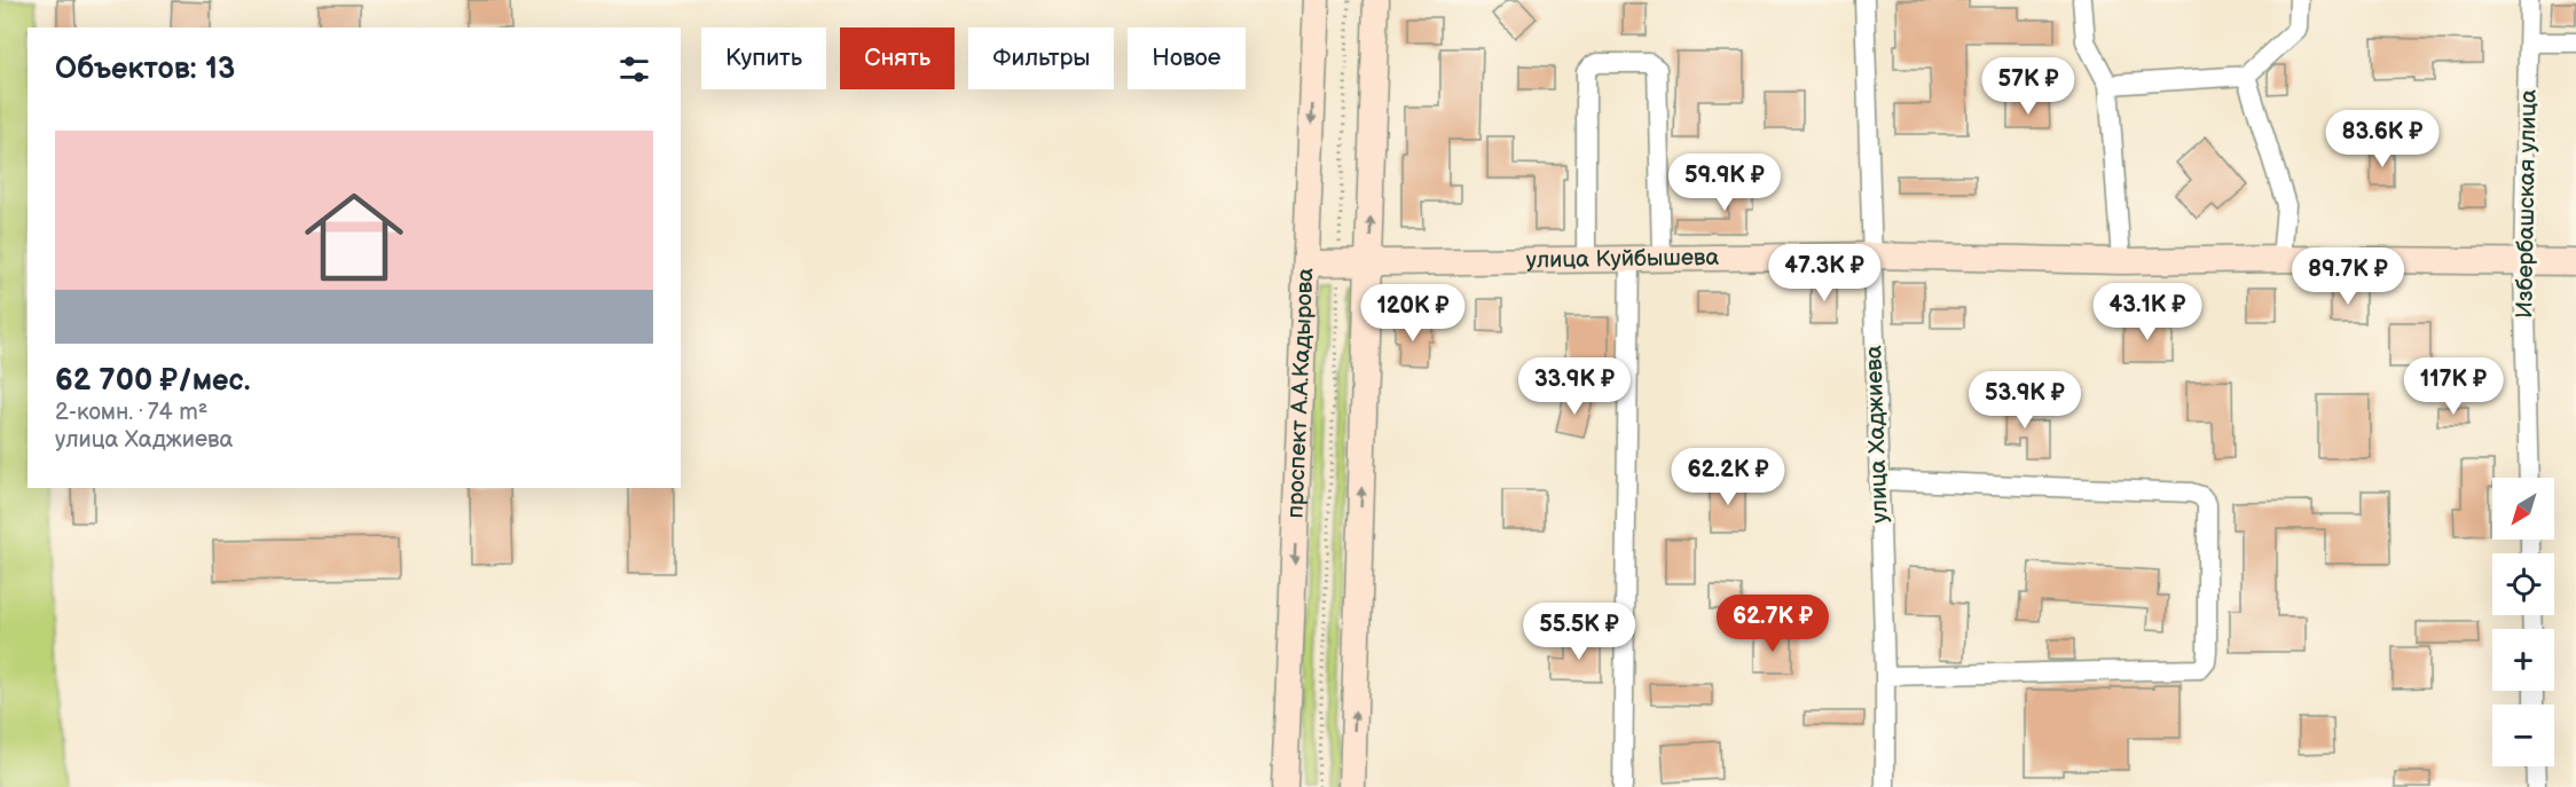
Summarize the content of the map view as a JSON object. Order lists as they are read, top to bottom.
{
  "streets": {
    "street": [
      "Избербашская улица",
      "улица Куйбышева",
      "проспект А.А.Кадырова",
      "улица Хаджиева"
    ]
  },
  "crossings": [
    ["Избербашская улица", "улица Куйбышева"],
    ["улица Куйбышева", "проспект А.А.Кадырова"],
    ["улица Куйбышева", "улица Хаджиева"]
  ],
  "north": "bottom left",
  "page": {
    "chip": [
      "Купить",
      "Снять",
      "Фильтры",
      "Новое"
    ],
    "heading": "Объектов: 13",
    "price": [
      "57K ₽",
      "83.6K ₽",
      "59.9K ₽",
      "47.3K ₽",
      "89.7K ₽",
      "43.1K ₽",
      "120K ₽",
      "33.9K ₽",
      "117K ₽",
      "53.9K ₽",
      "62.2K ₽",
      "62.7K ₽",
      "55.5K ₽"
    ],
    "list": [
      {
        "name": "62 700 ₽/мес.",
        "note": "2-комн. · 74 m² · улица Хаджиева"
      }
    ],
    "map_buttons": ["+", "−"]
  }
}
